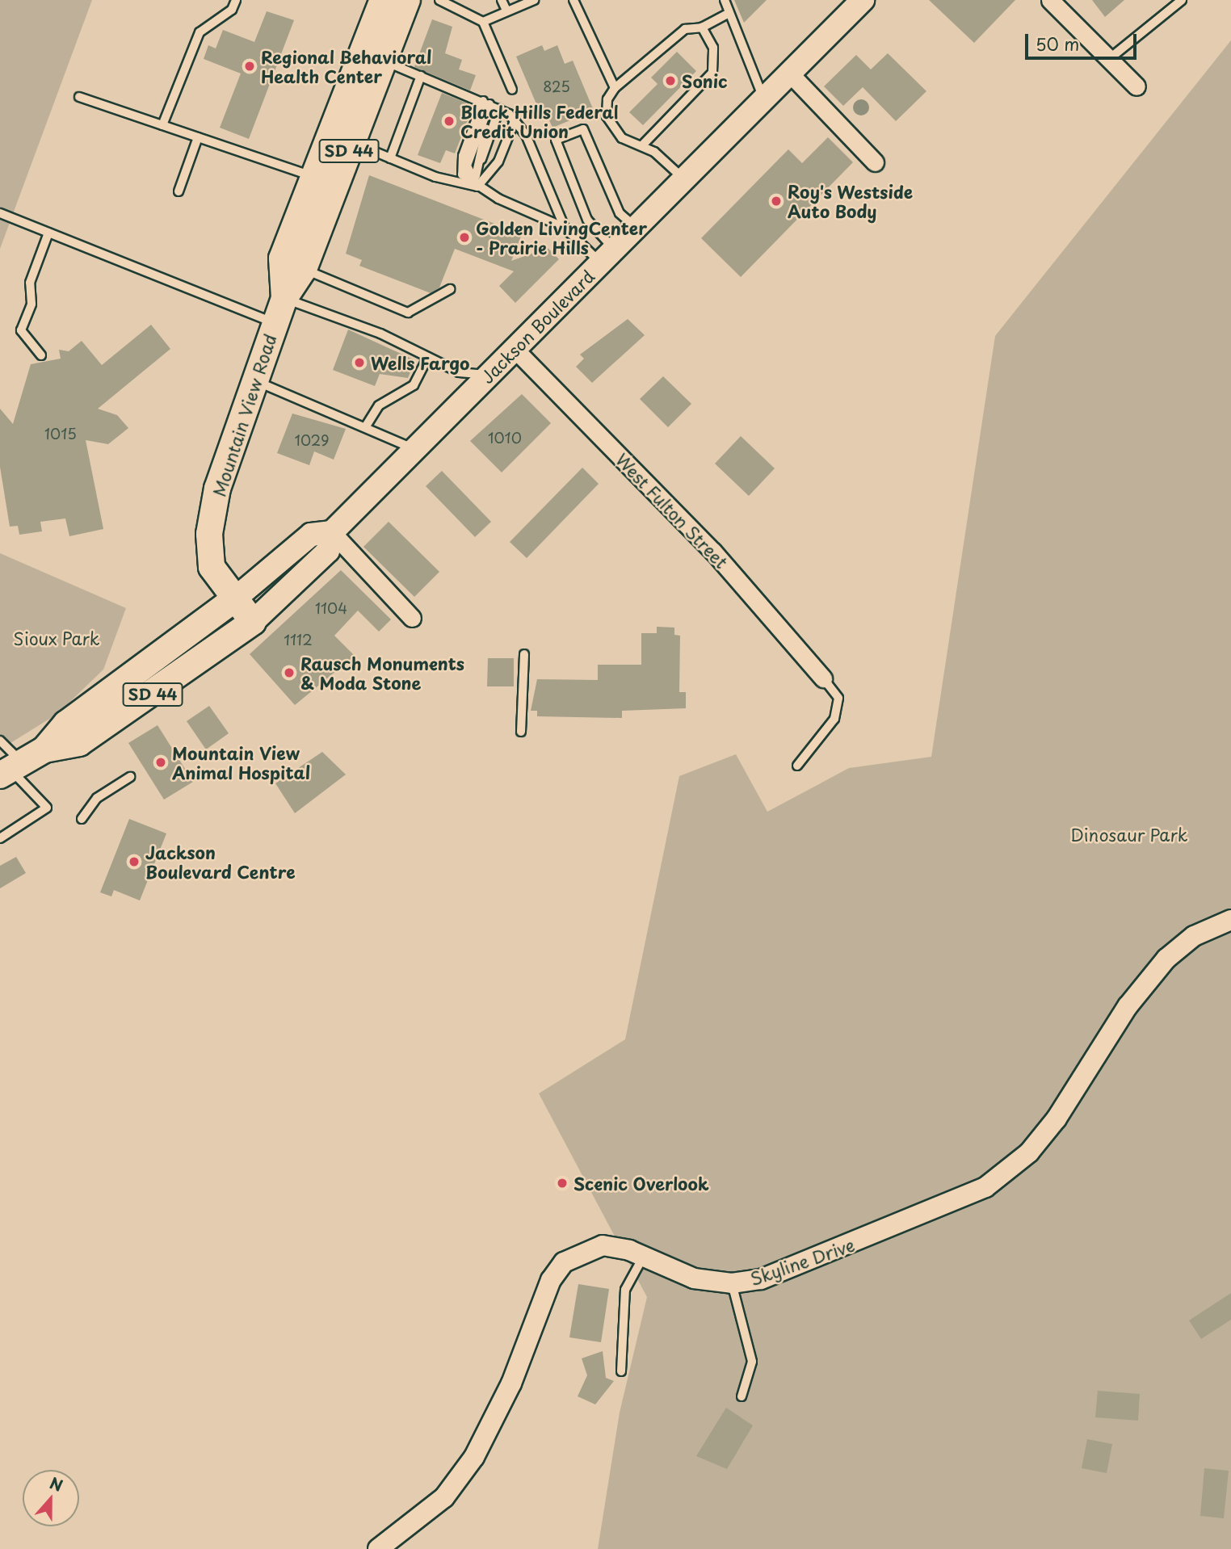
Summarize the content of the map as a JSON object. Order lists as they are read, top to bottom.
{
  "streets": {
    "main road": ["SD 44", "Jackson Boulevard", "Mountain View Road"],
    "street": ["West Fulton Street", "Skyline Drive"]
  },
  "crossings": [
    ["Jackson Boulevard", "Mountain View Road"],
    ["Jackson Boulevard", "West Fulton Street"]
  ],
  "parks": ["Sioux Park", "Dinosaur Park"],
  "places": [
    "Regional Behavioral Health Center",
    "Sonic",
    "Black Hills Federal Credit Union",
    "Roy's Westside Auto Body",
    "Golden LivingCenter - Prairie Hills",
    "Wells Fargo",
    "Rausch Monuments & Moda Stone",
    "Mountain View Animal Hospital",
    "Jackson Boulevard Centre",
    "Scenic Overlook"
  ],
  "house_numbers": [
    "825",
    "1015",
    "1010",
    "1029",
    "1104",
    "1112"
  ],
  "scale_bar": "50 m",
  "north": "top"
}
